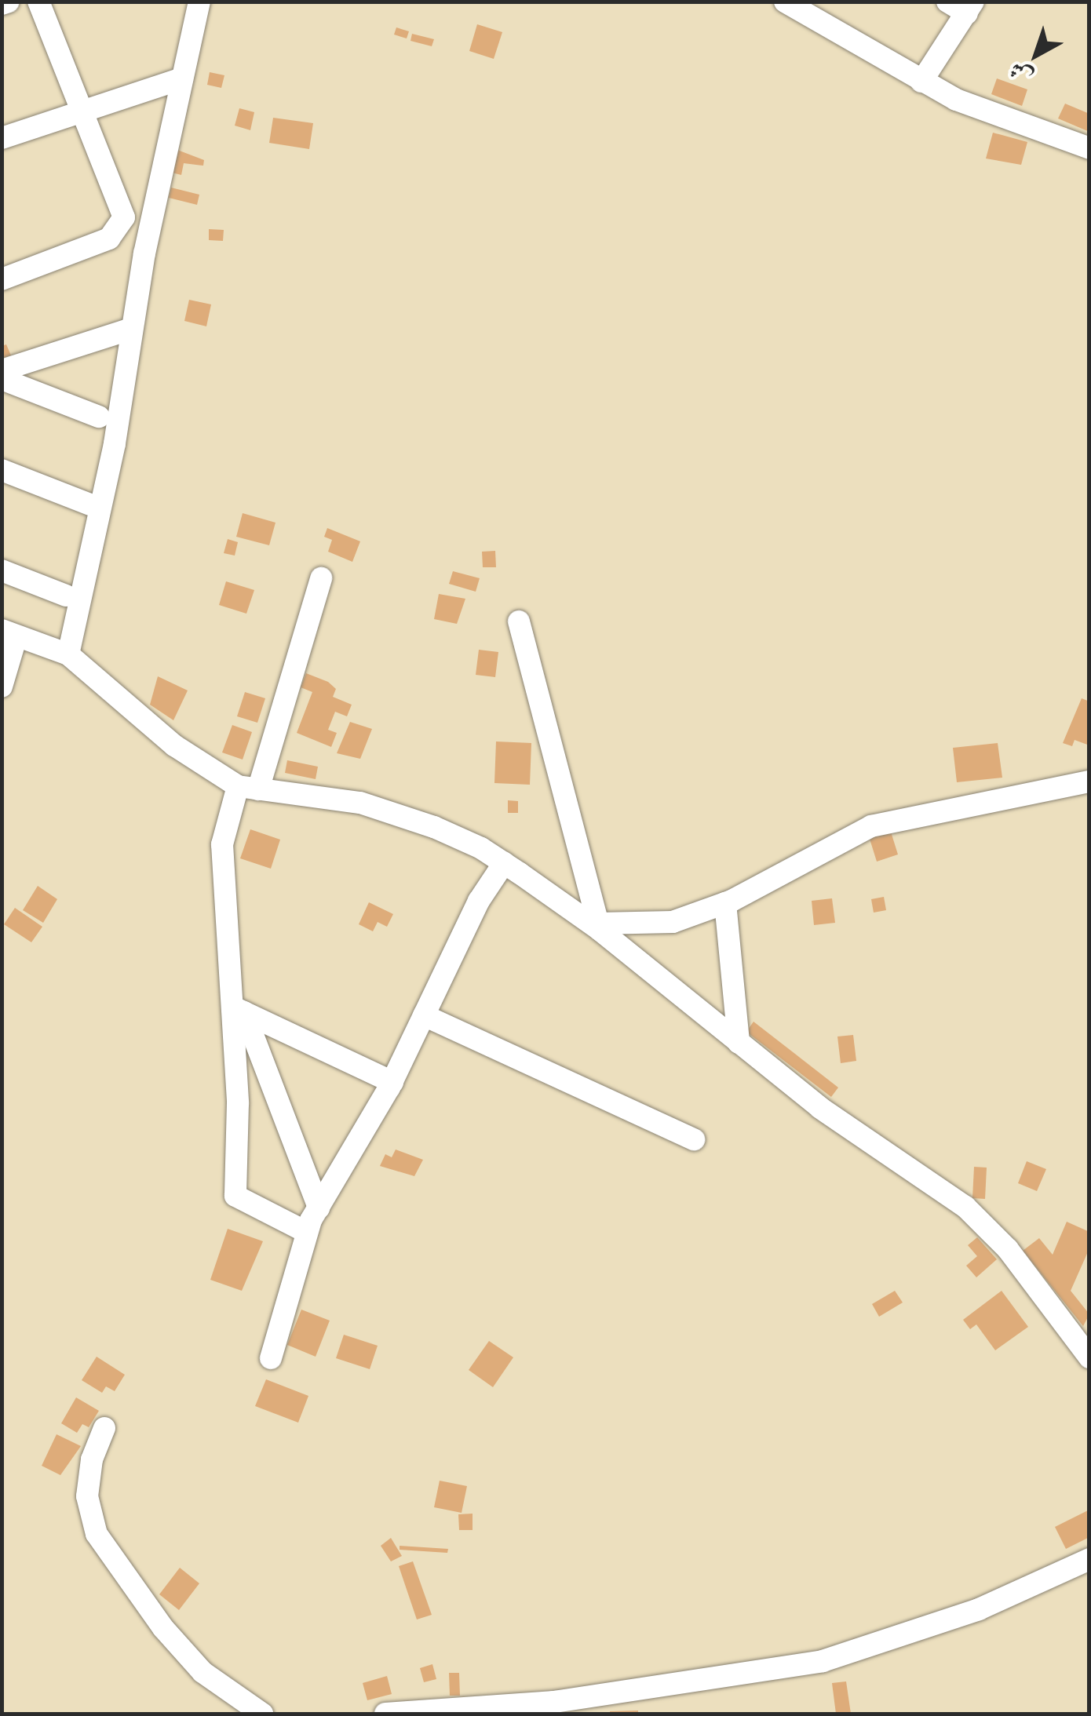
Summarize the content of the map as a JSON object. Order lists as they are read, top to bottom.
{
  "north": "bottom left"
}
